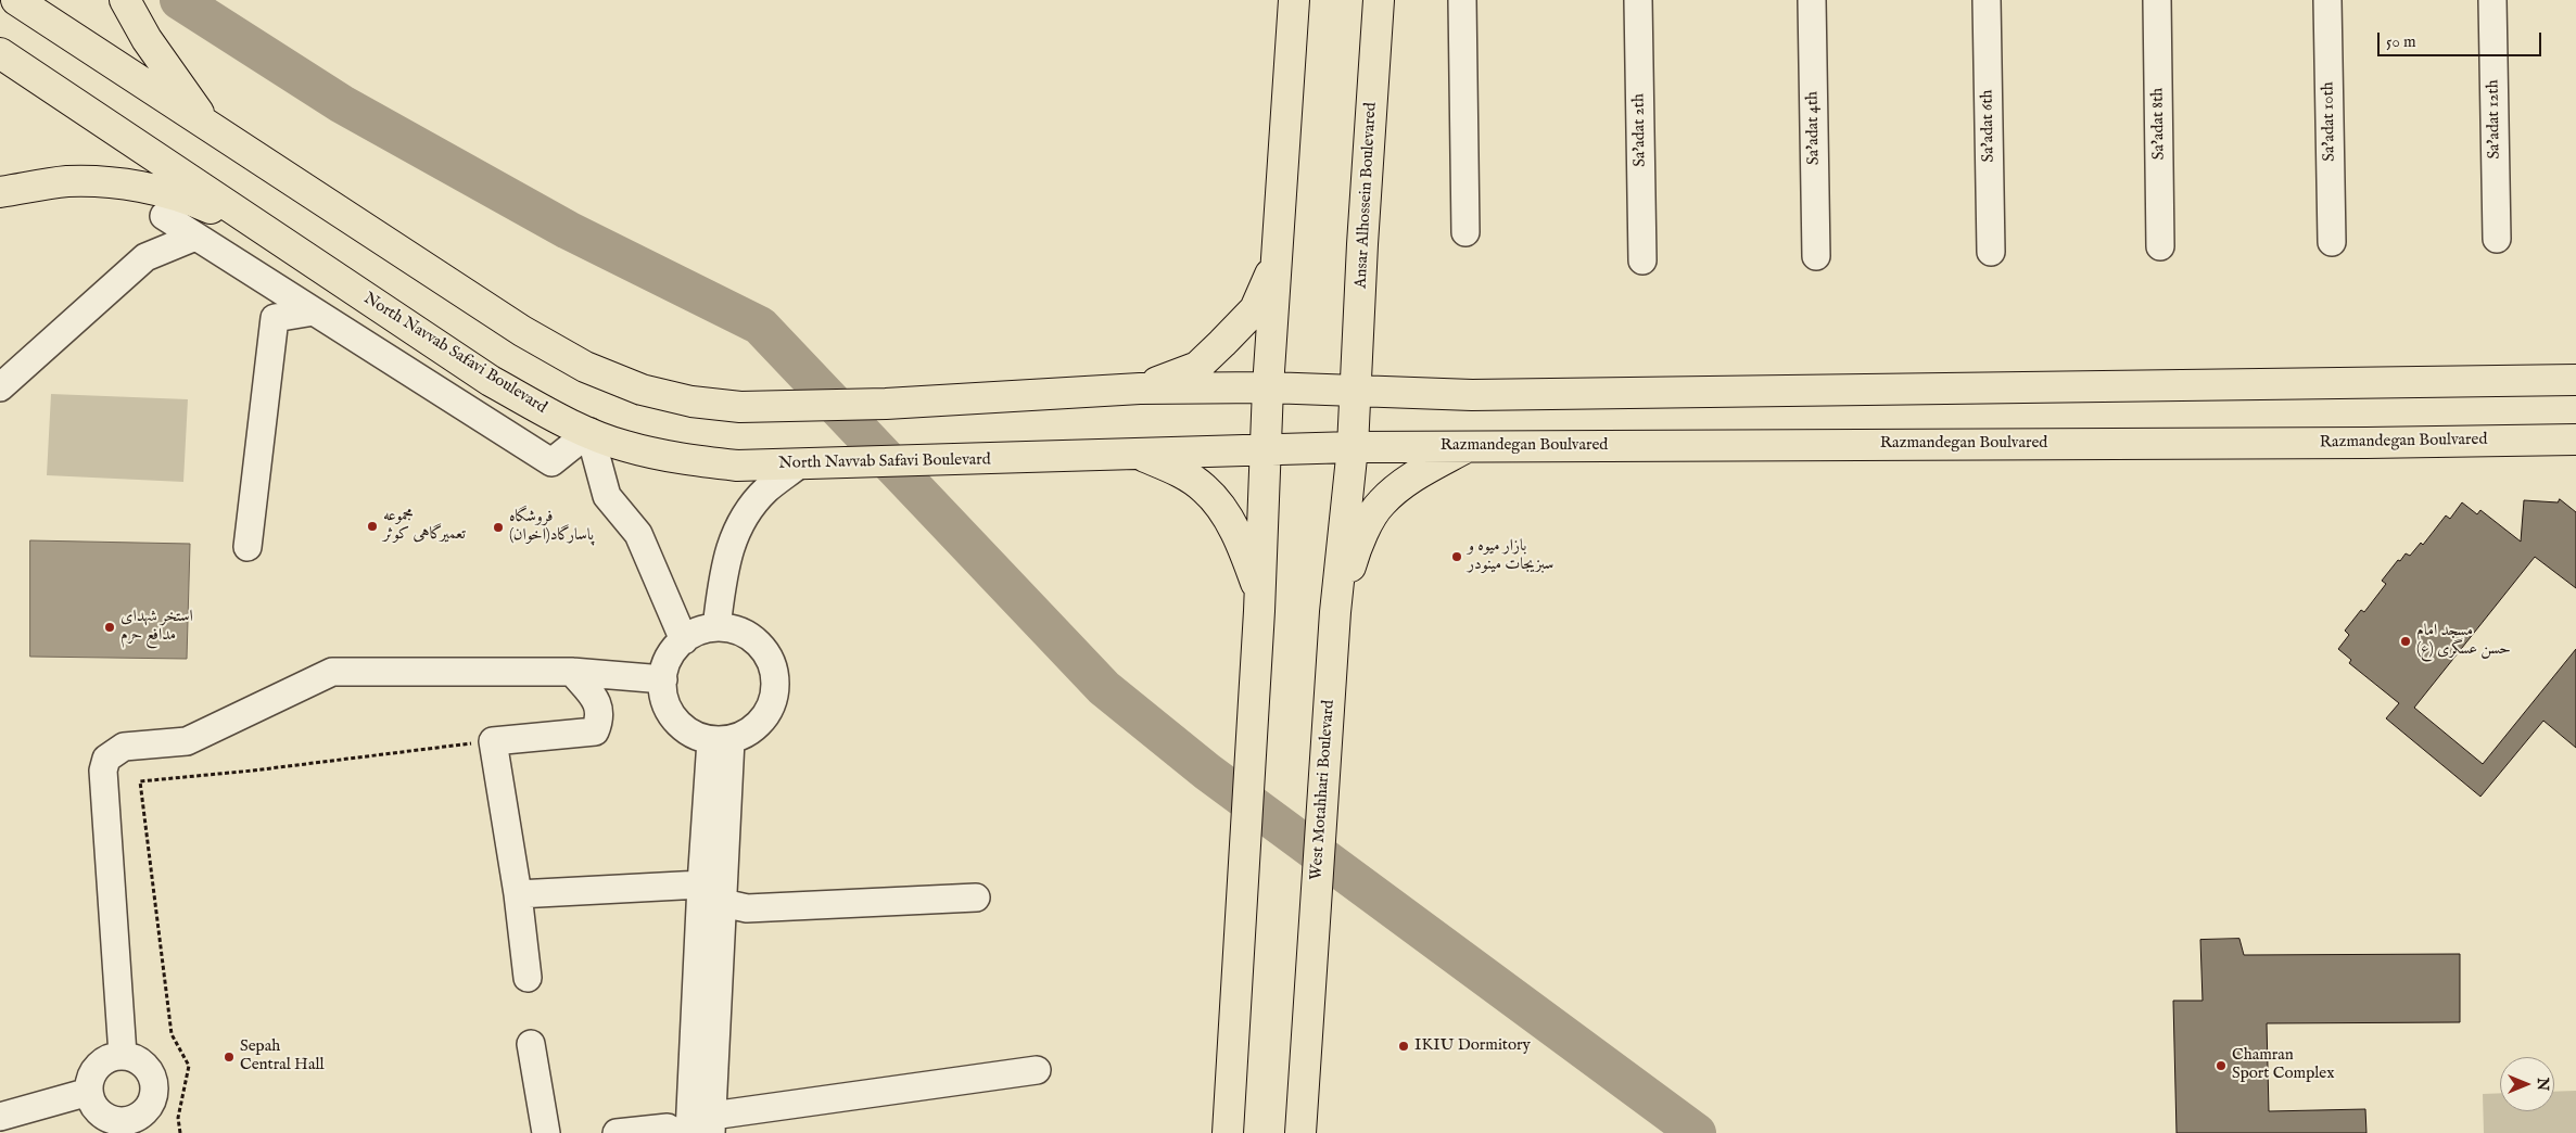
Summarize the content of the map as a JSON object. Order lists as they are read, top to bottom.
{
  "streets": {
    "main road": [
      "Ansar Alhossein Boulevared",
      "North Navvab Safavi Boulevard",
      "Razmandegan Boulvared",
      "West Motahhari Boulevard"
    ],
    "street": [
      "Sa'adat 12th",
      "Sa'adat 10th",
      "Sa'adat 8th",
      "Sa'adat 6th",
      "Sa'adat 4th",
      "Sa'adat 2th"
    ]
  },
  "crossings": [
    ["Ansar Alhossein Boulevared", "Razmandegan Boulvared"],
    ["Ansar Alhossein Boulevared", "West Motahhari Boulevard"],
    ["North Navvab Safavi Boulevard", "Razmandegan Boulvared"],
    ["Razmandegan Boulvared", "West Motahhari Boulevard"]
  ],
  "places": [
    "مجموعه تعمیرگاهی کوثر",
    "فروشگاه پاسارگاد(اخوان)",
    "بازار میوه و سبزیجات مینودر",
    "استخر شهدای مدافع حرم",
    "مسجد امام حسن عسگری (ع)",
    "IKIU Dormitory",
    "Sepah Central Hall",
    "Chamran Sport Complex"
  ],
  "scale_bar": "50 m",
  "north": "right"
}
